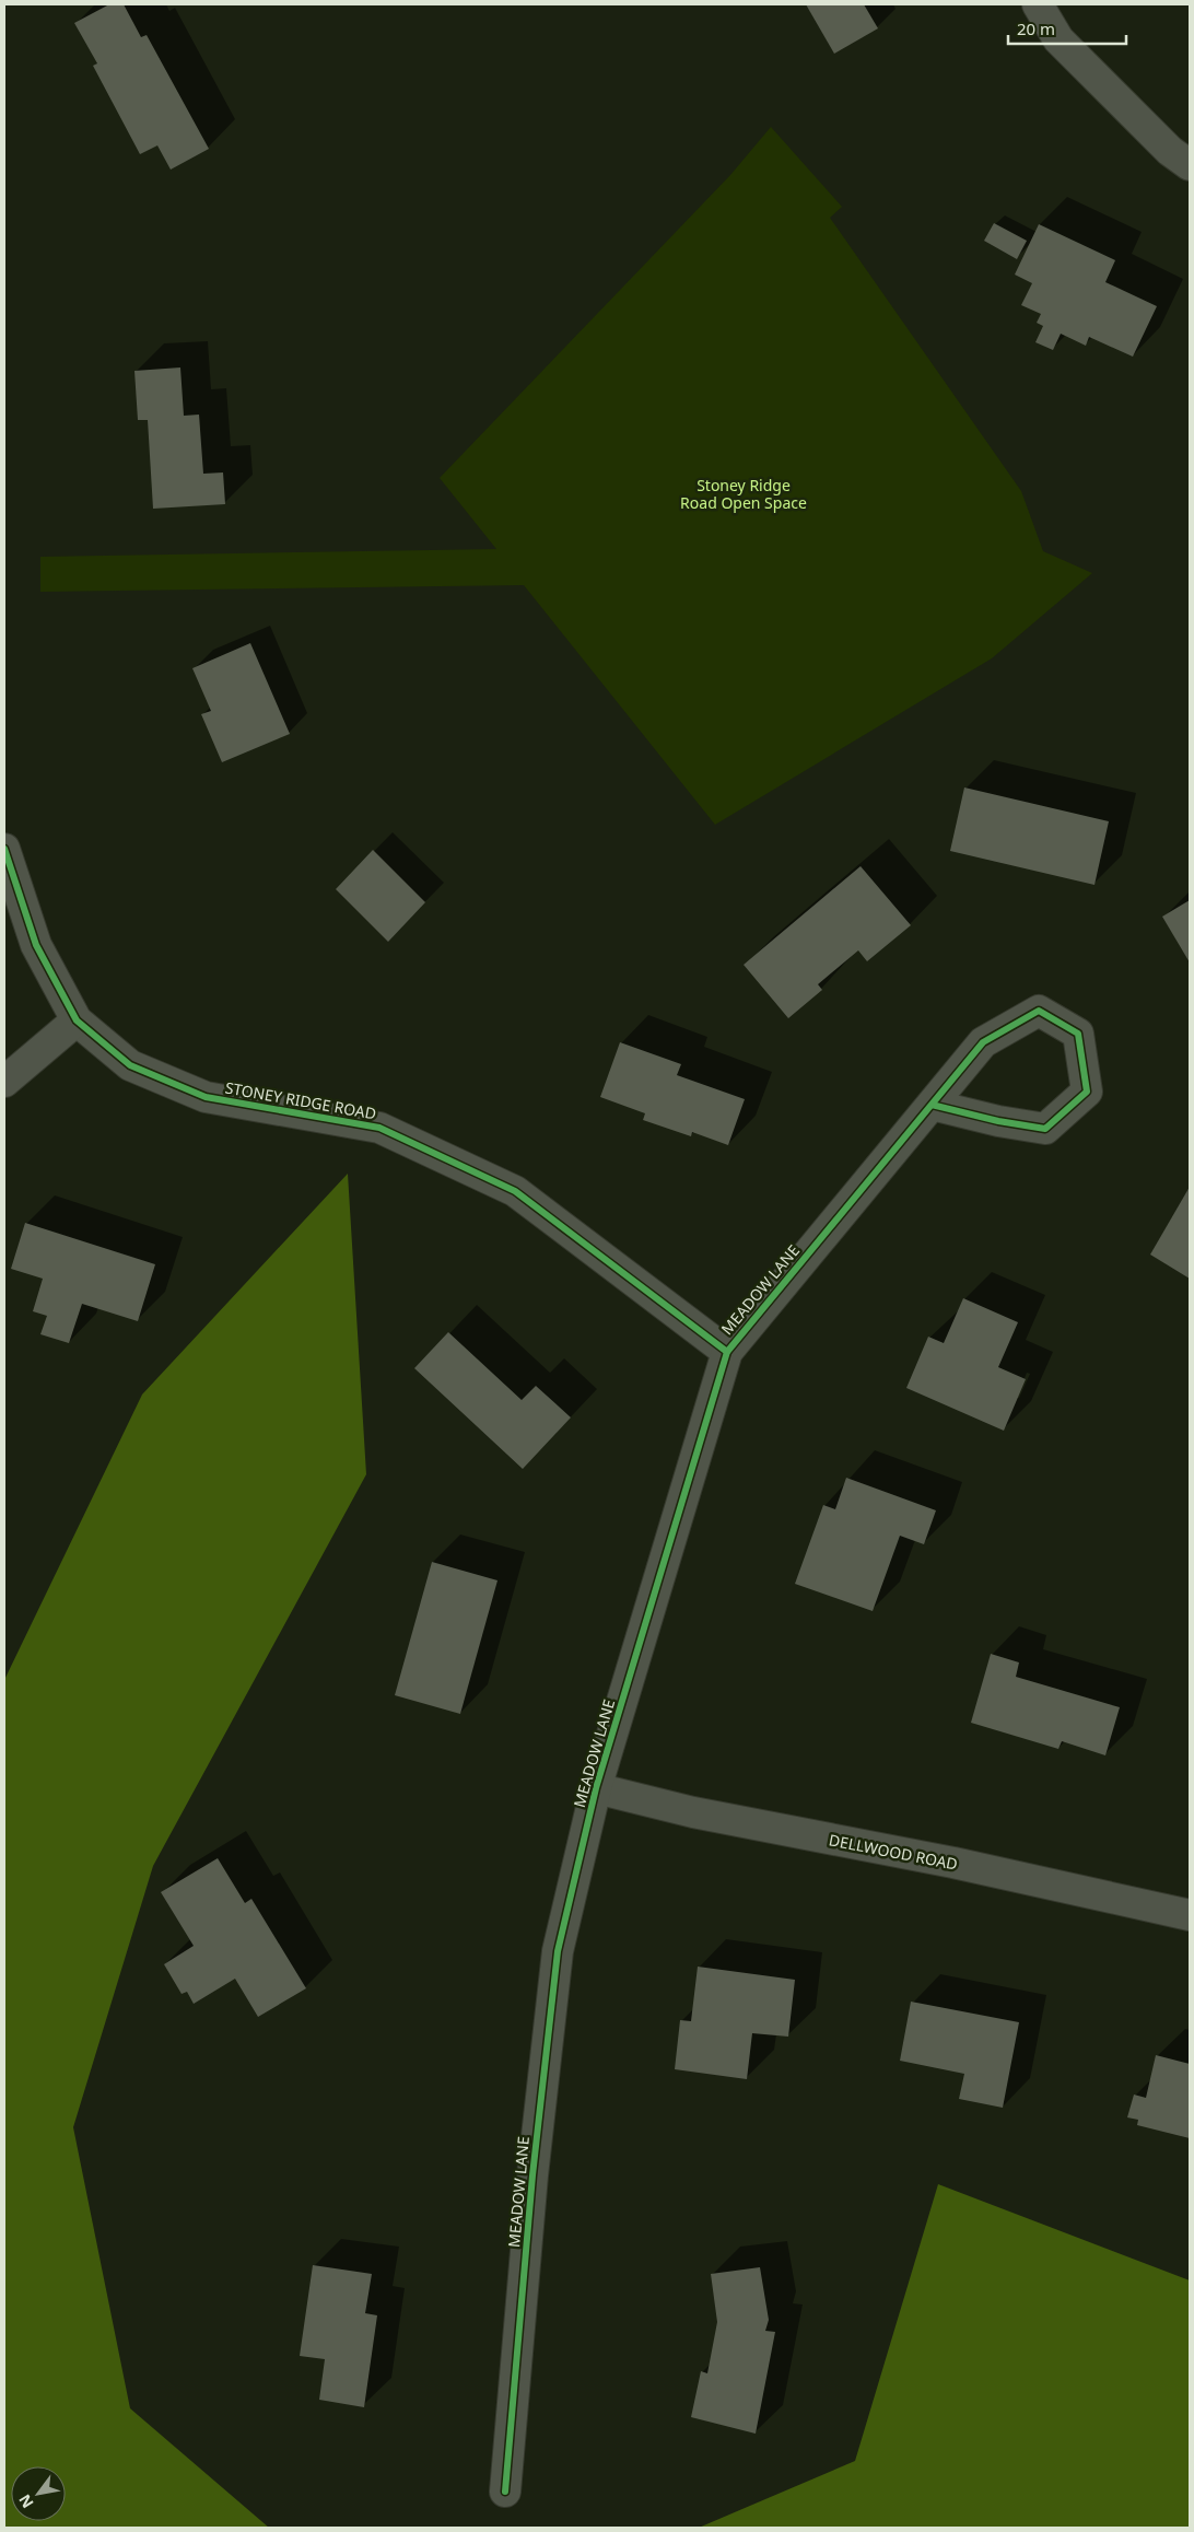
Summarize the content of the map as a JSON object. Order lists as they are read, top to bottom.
{
  "streets": {
    "street": ["STONEY RIDGE ROAD", "MEADOW LANE", "DELLWOOD ROAD"]
  },
  "crossings": [
    ["STONEY RIDGE ROAD", "MEADOW LANE"],
    ["MEADOW LANE", "DELLWOOD ROAD"]
  ],
  "parks": ["Stoney Ridge Road Open Space"],
  "scale_bar": "20 m",
  "north": "bottom left"
}
